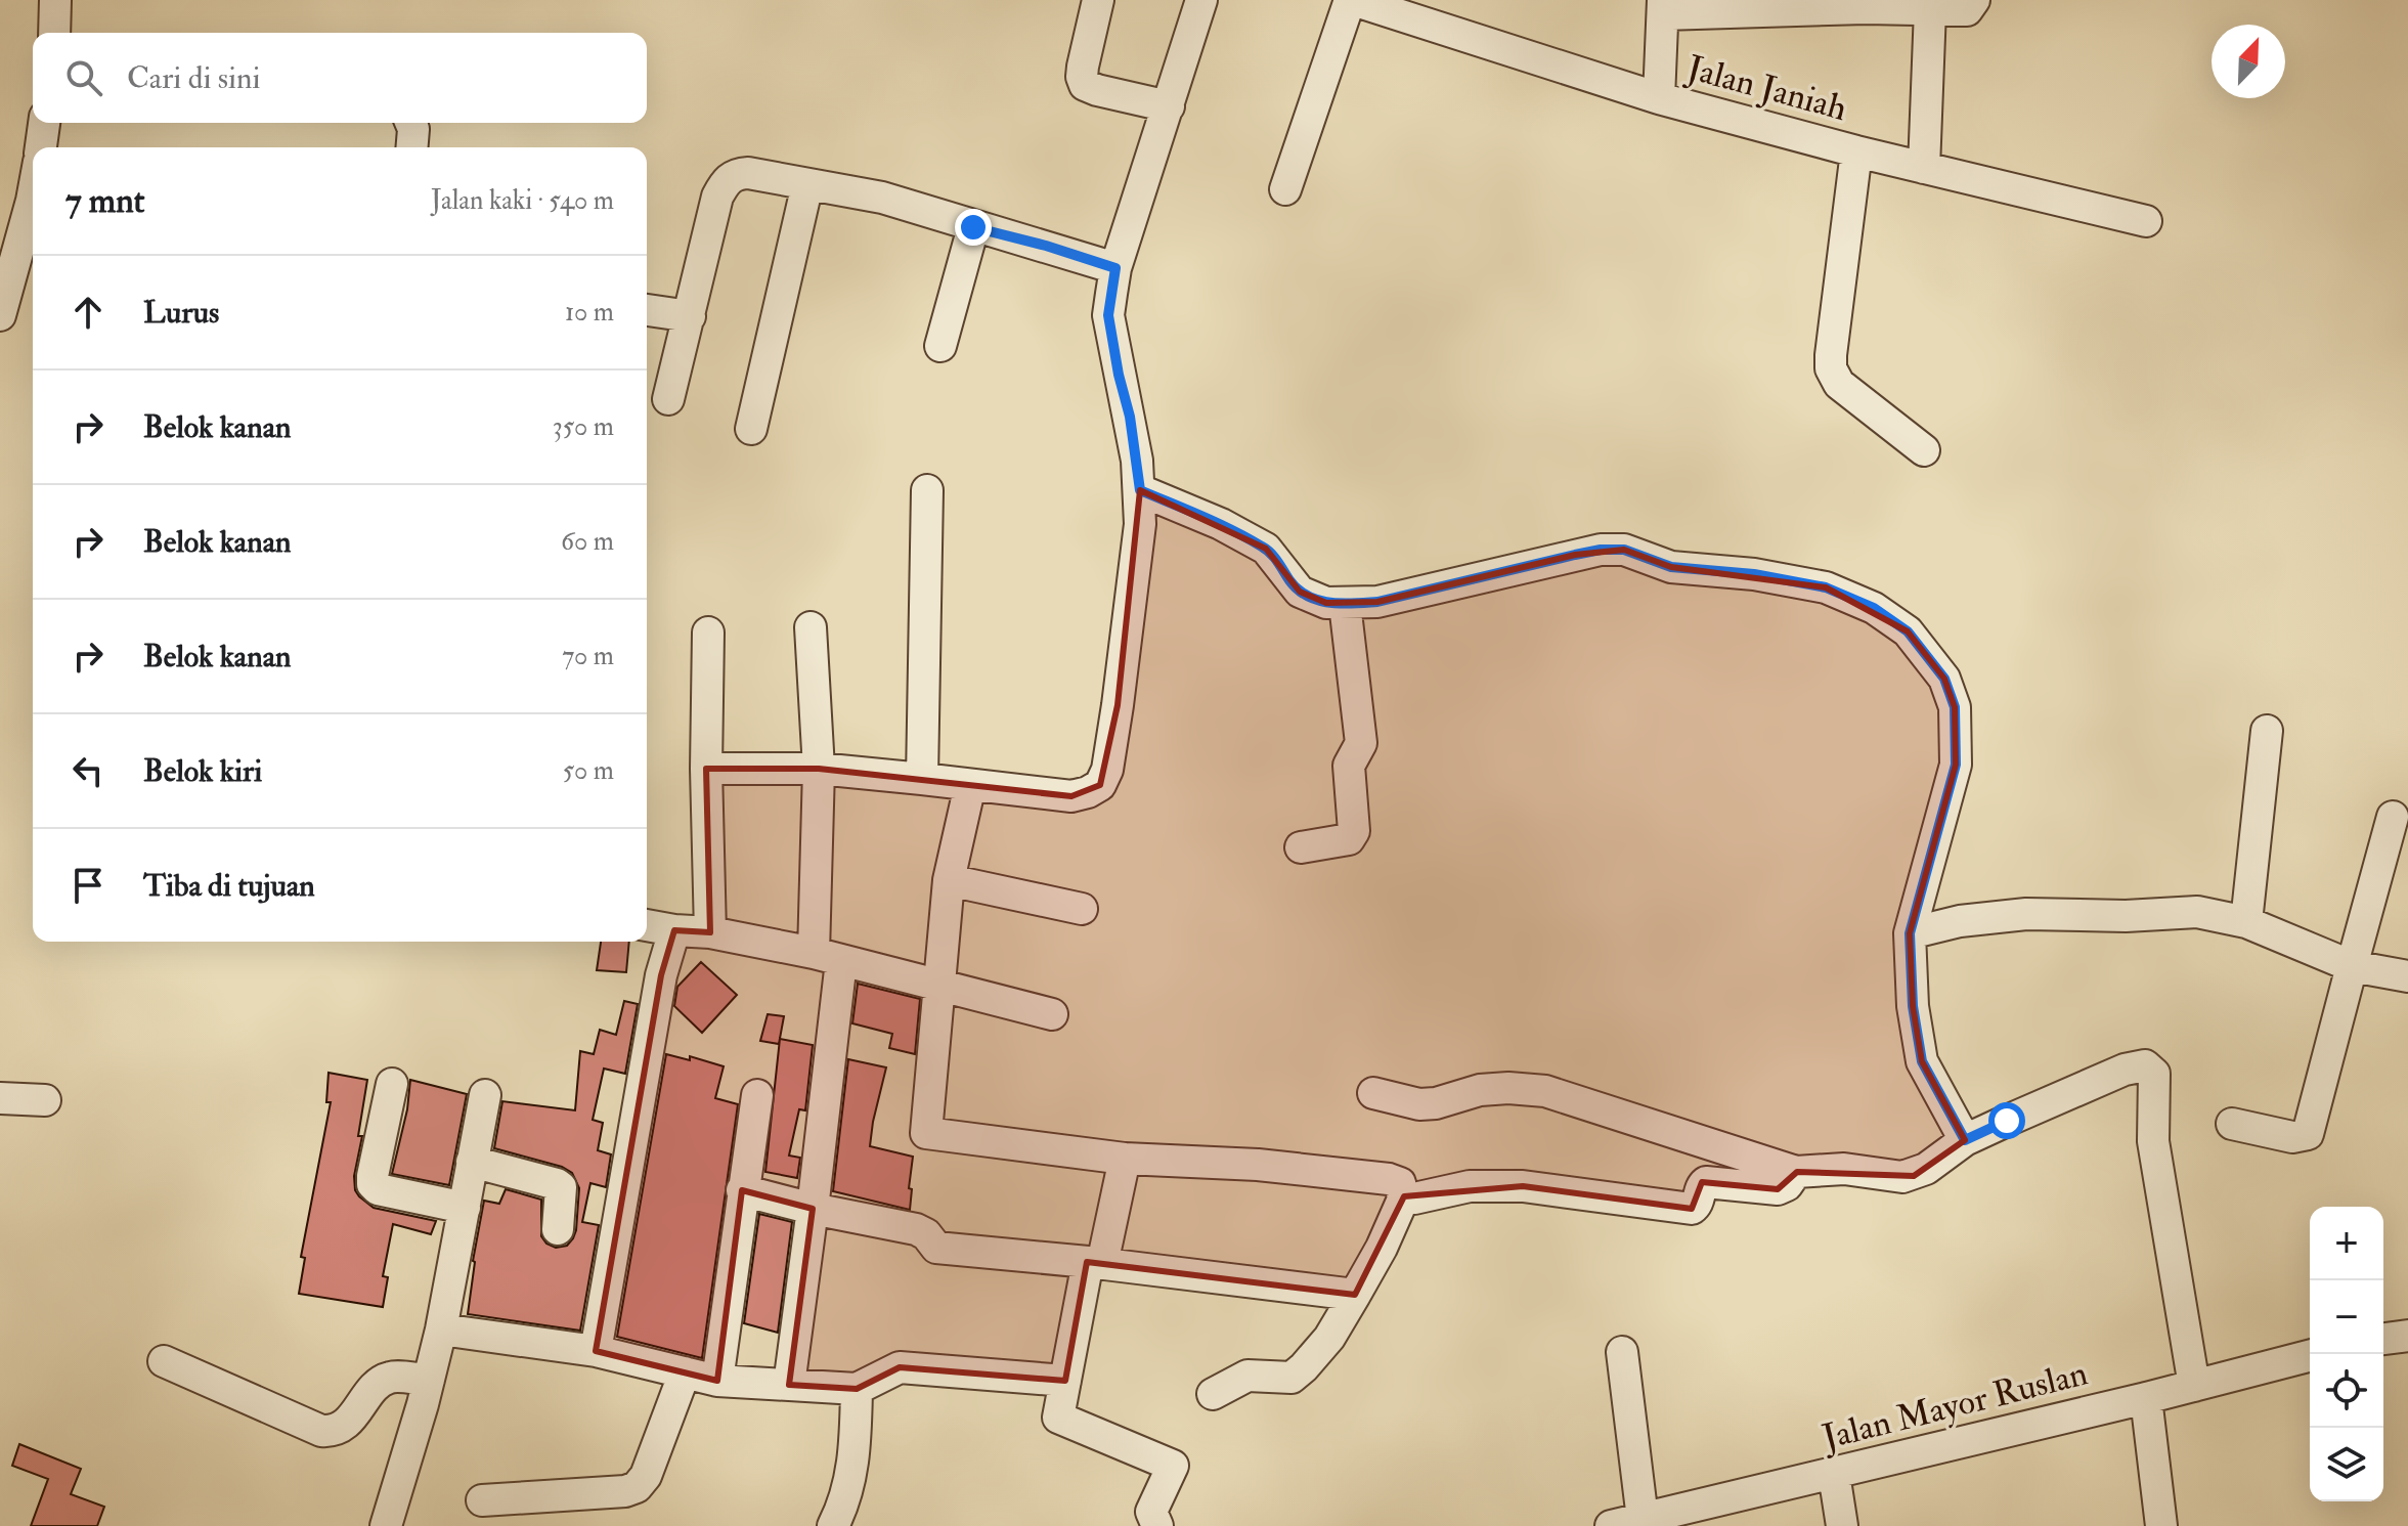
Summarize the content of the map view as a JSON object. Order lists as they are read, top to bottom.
{
  "streets": {
    "street": ["Jalan Janiah", "Jalan Mayor Ruslan"]
  },
  "north": "top right",
  "page": {
    "search": "Cari di sini",
    "heading": ["7 mnt", "Jalan kaki · 540 m"],
    "list": [
      ["Lurus", "10 m"],
      ["Belok kanan", "350 m"],
      ["Belok kanan", "60 m"],
      ["Belok kanan", "70 m"],
      ["Belok kiri", "50 m"],
      "Tiba di tujuan"
    ],
    "map_buttons": ["+", "−"]
  }
}
